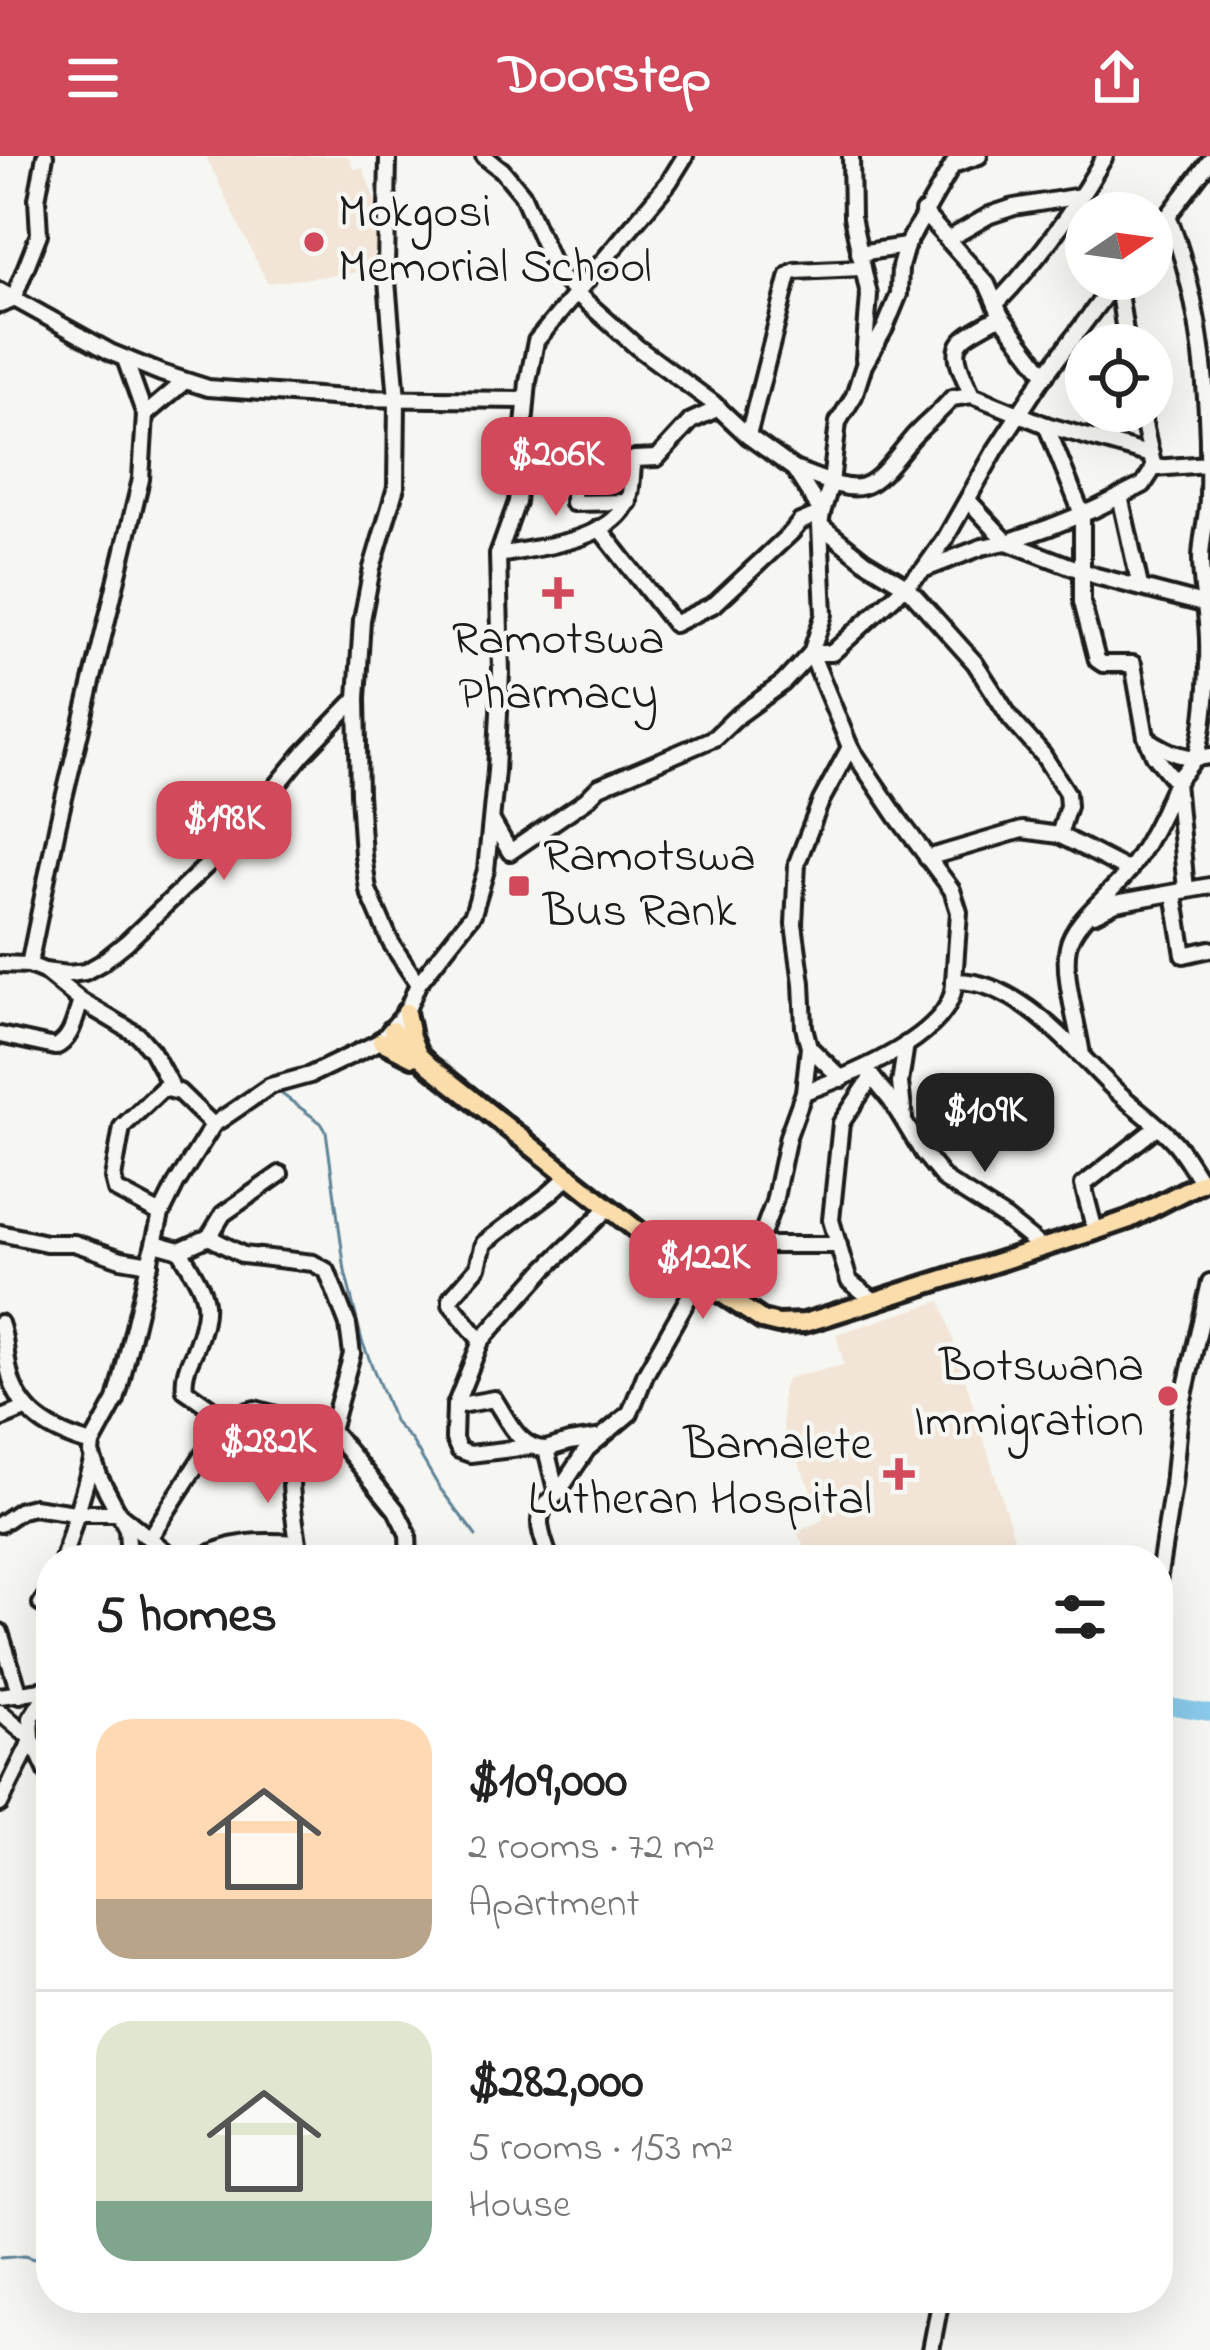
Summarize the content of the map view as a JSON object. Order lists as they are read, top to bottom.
{
  "places": {
    "other": ["Mokgosi Memorial School", "Botswana Immigration"],
    "health": ["Ramotswa Pharmacy", "Bamalete Lutheran Hospital"],
    "transit": ["Ramotswa Bus Rank"]
  },
  "north": "right",
  "page": {
    "header": "Doorstep",
    "price": [
      "$206K",
      "$198K",
      "$109K",
      "$122K",
      "$282K"
    ],
    "heading": "5 homes",
    "list": [
      {
        "name": "$109,000",
        "note": "2 rooms · 72 m² · Apartment"
      },
      {
        "name": "$282,000",
        "note": "5 rooms · 153 m² · House"
      }
    ]
  }
}
